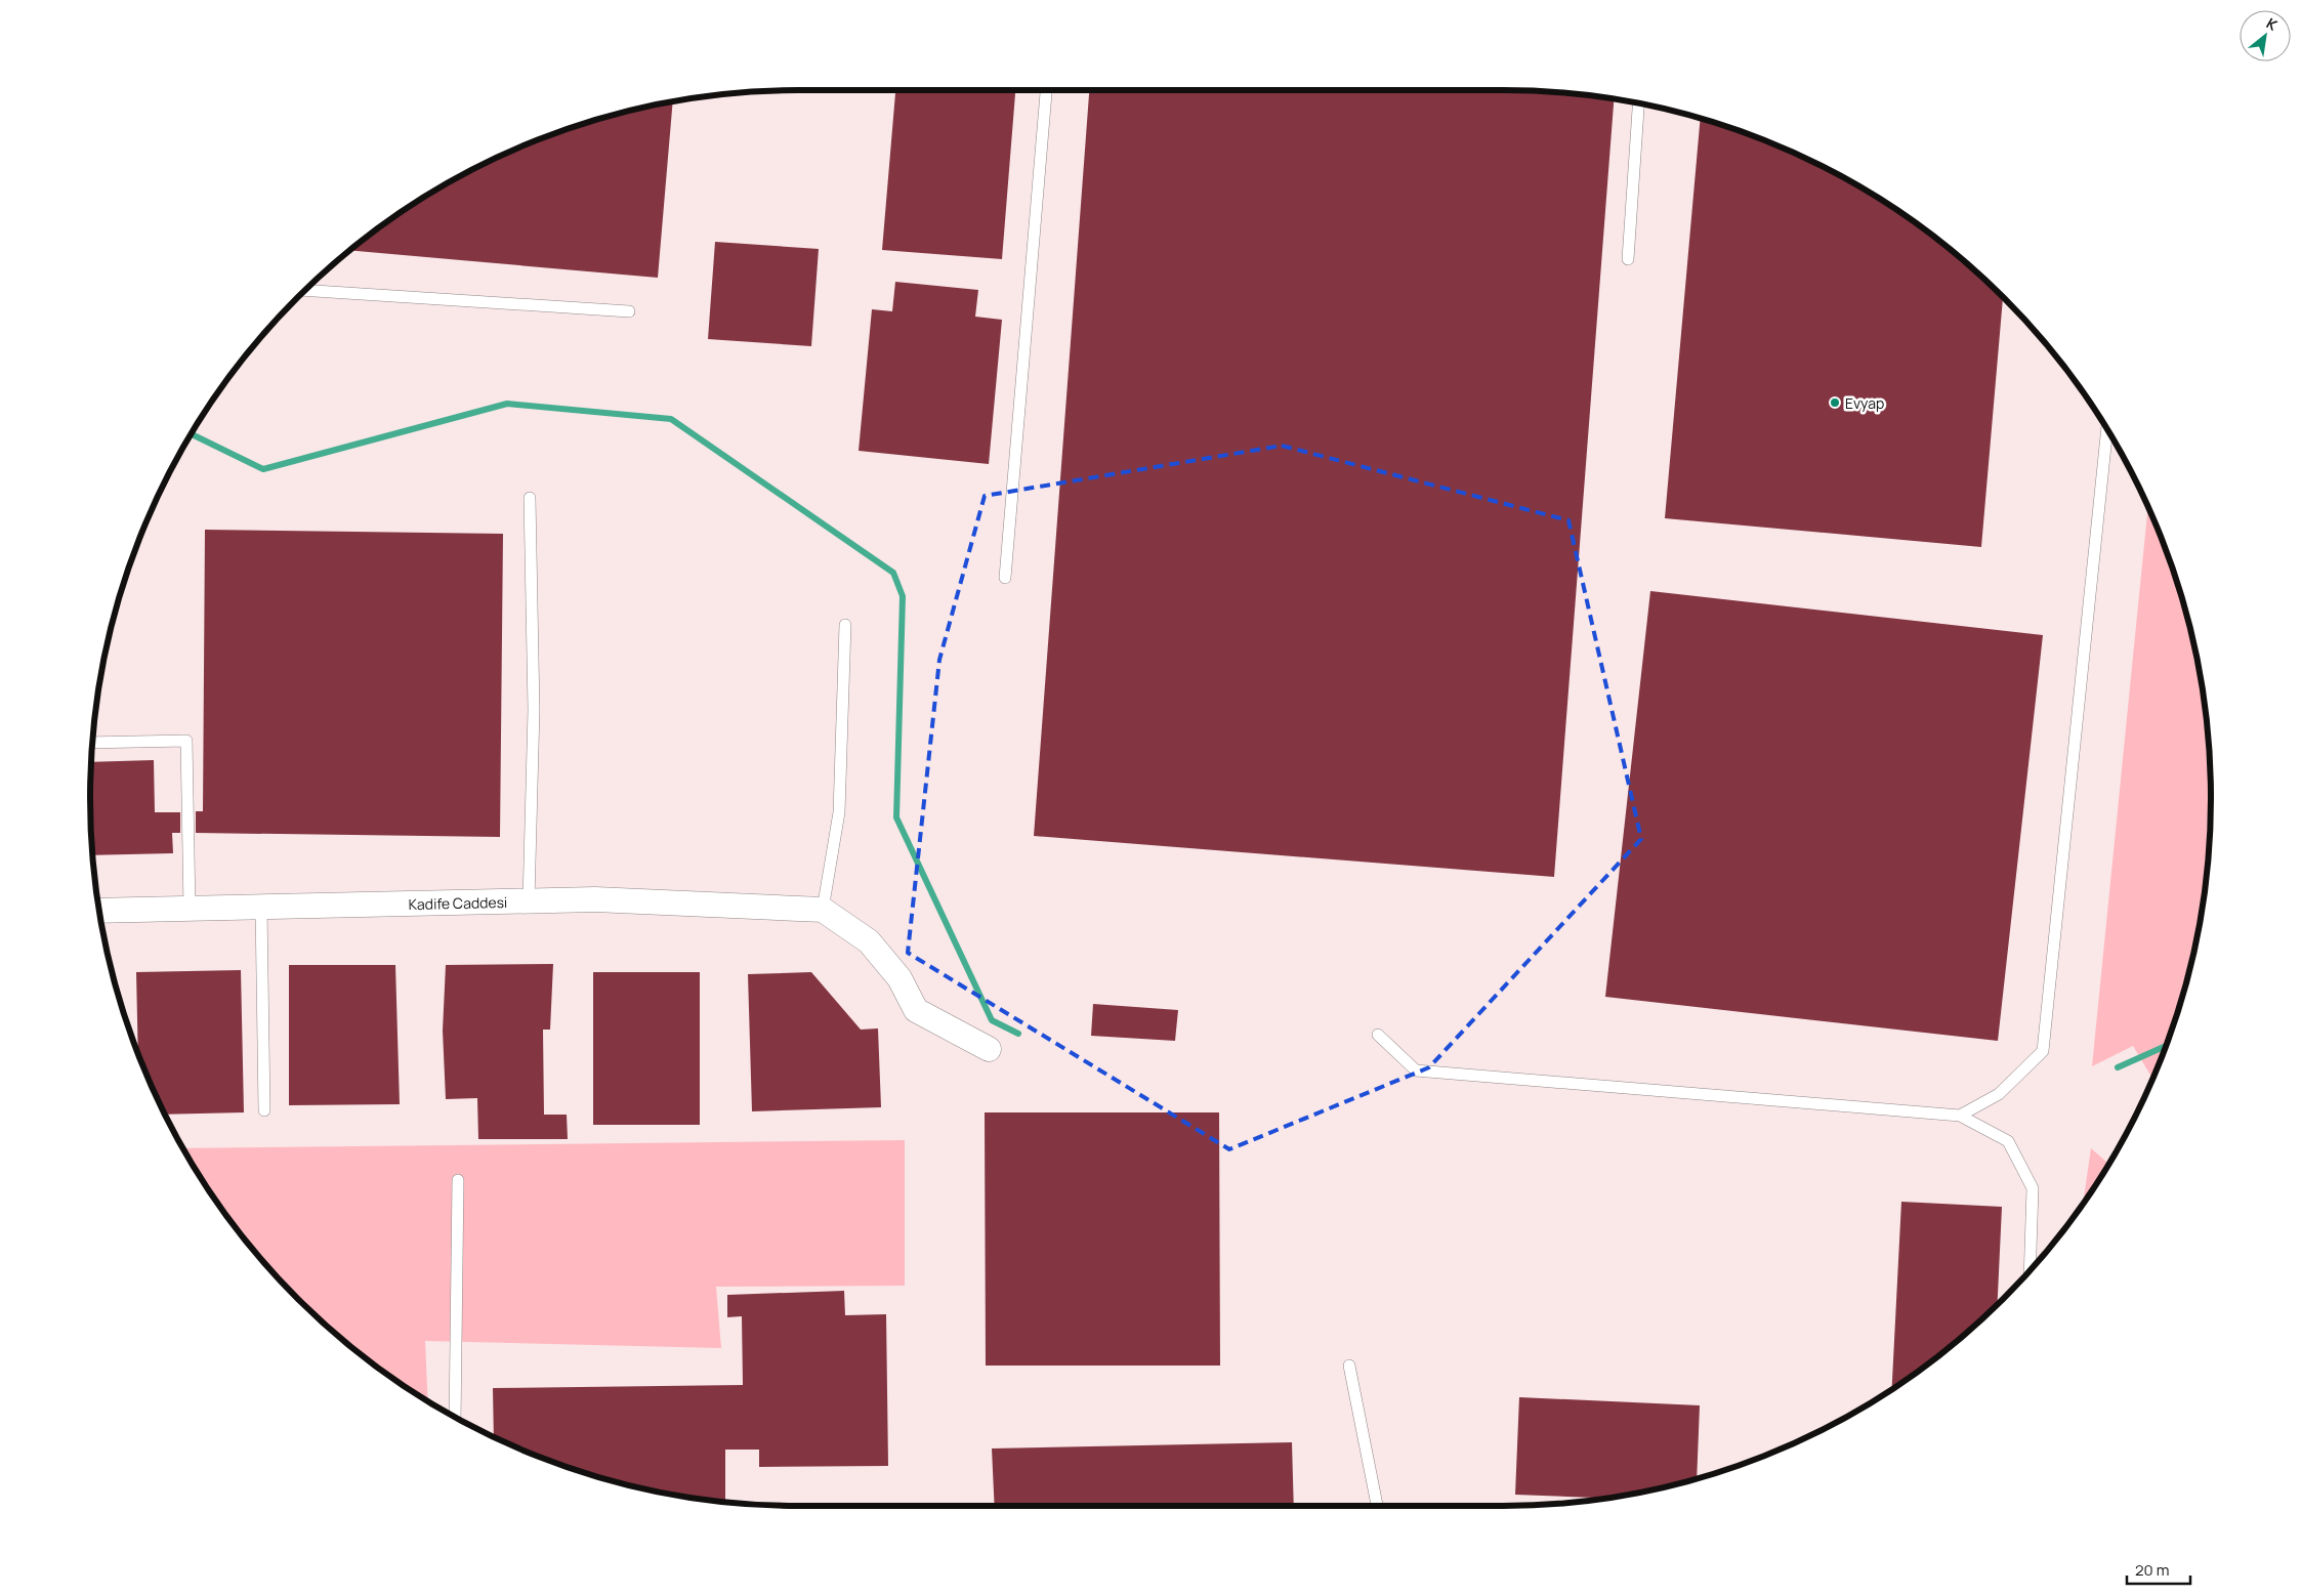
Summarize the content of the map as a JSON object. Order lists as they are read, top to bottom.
{
  "streets": {
    "street": ["Kadife Caddesi"]
  },
  "places": ["Evyap"],
  "scale_bar": "20 m",
  "north": "top right"
}
